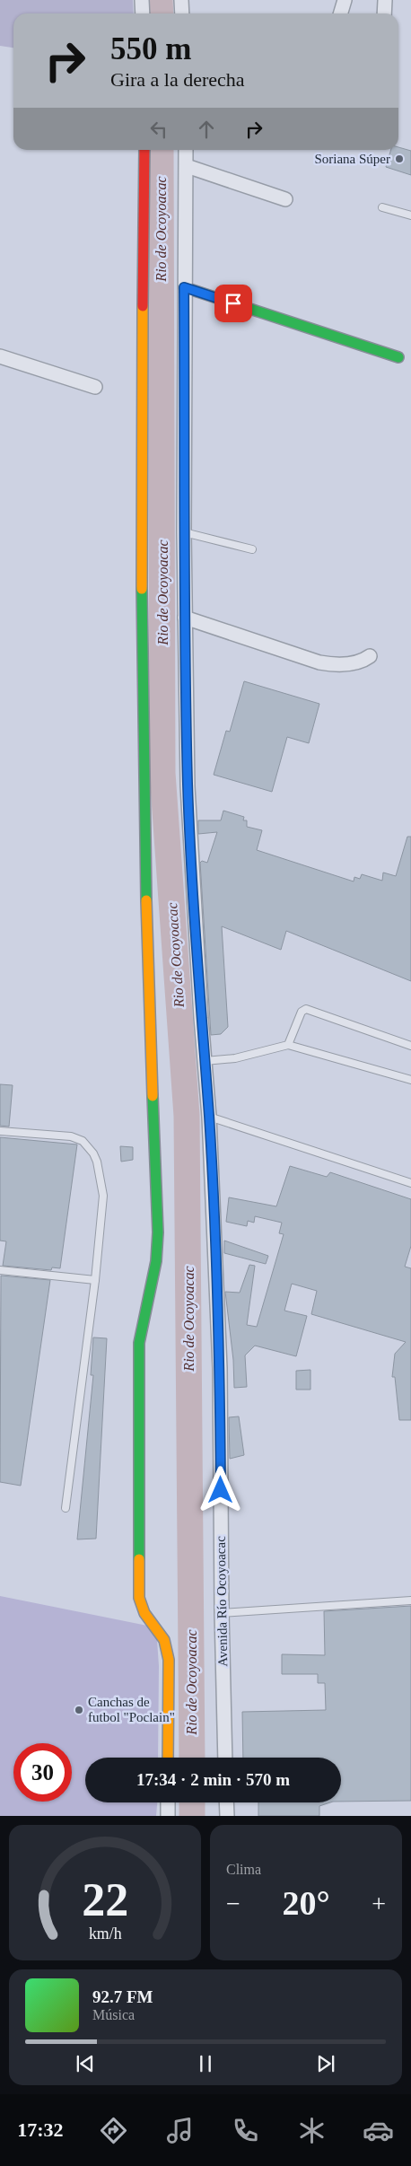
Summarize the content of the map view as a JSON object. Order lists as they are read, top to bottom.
{
  "streets": {
    "street": ["Avenida Río Ocoyoacac"]
  },
  "water": ["Rio de Ocoyoacac"],
  "places": ["Soriana Súper", "Canchas de futbol \"Poclain\""],
  "page": {
    "turn": ["550 m", "Gira a la derecha"],
    "limit": "30",
    "trip": "17:34 · 2 min · 570 m",
    "tile": "Clima",
    "heat": ["−", "20°", "+"],
    "song": ["92.7 FM", "Música"],
    "tabs": "17:32",
    "gauge": ["22", "km/h"]
  }
}
